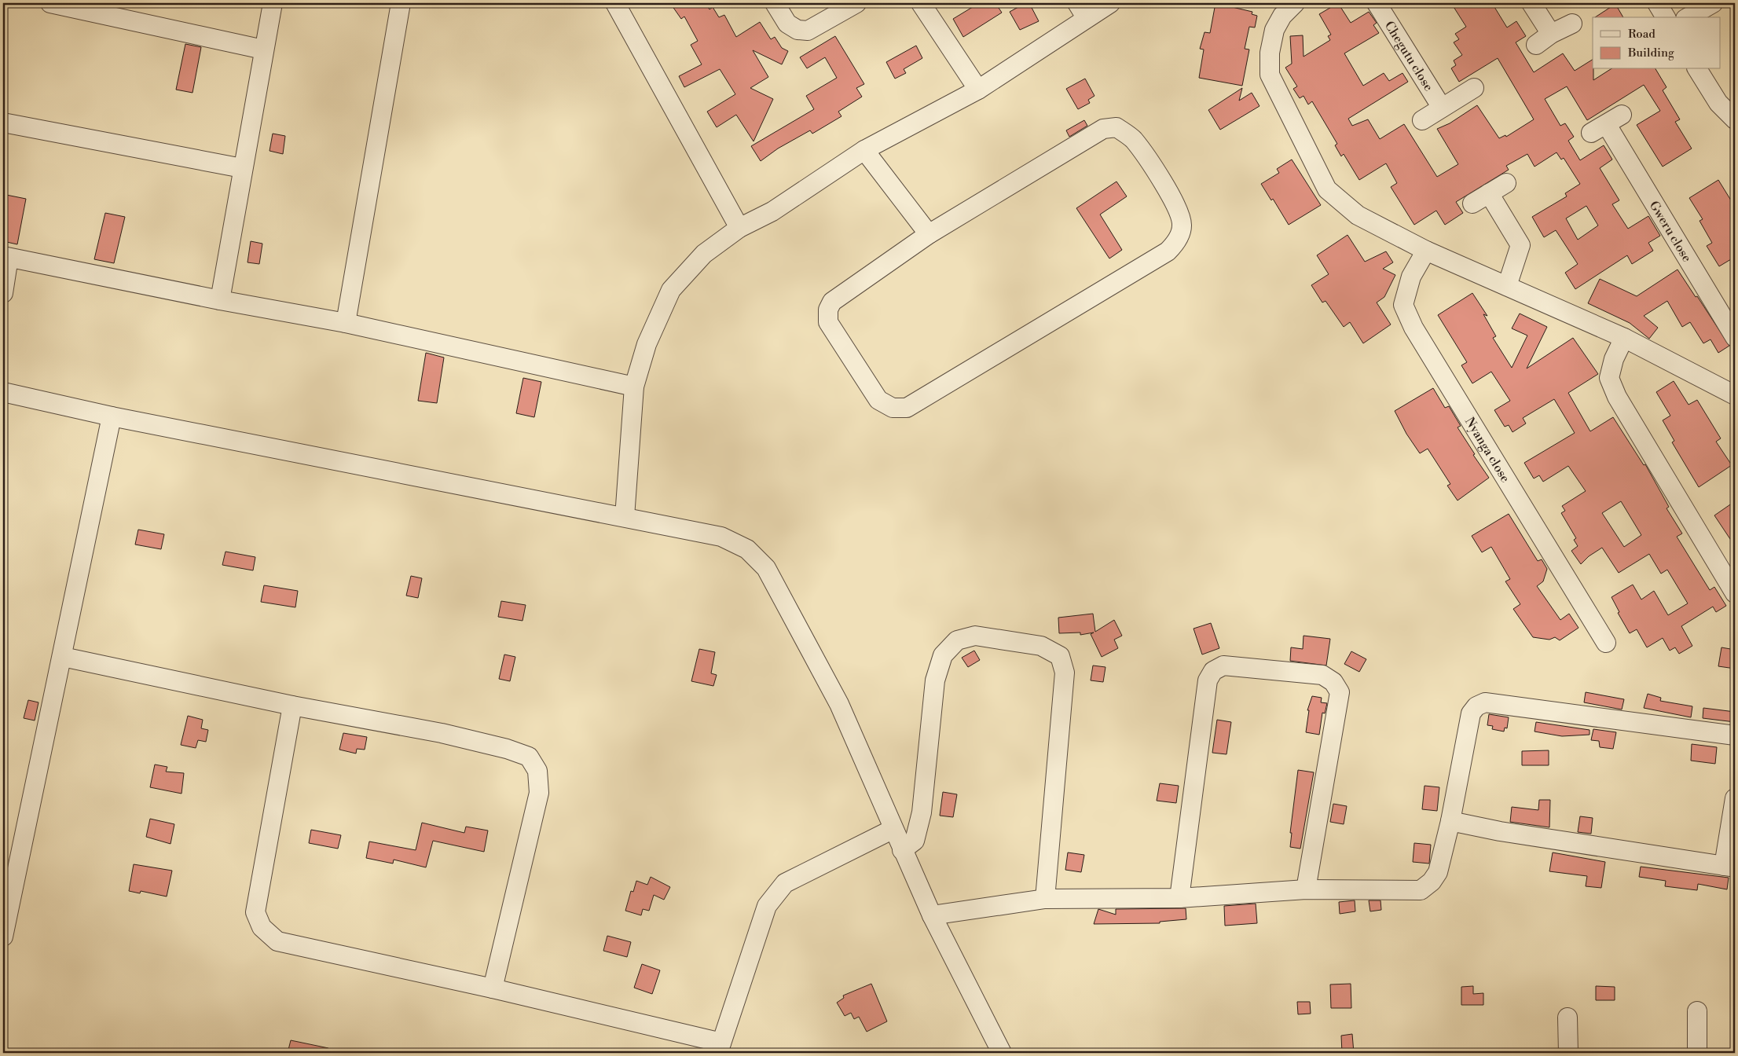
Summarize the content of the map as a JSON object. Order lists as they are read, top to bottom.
{
  "streets": {
    "street": ["Chegutu close", "Gweru close", "Nyanga close"]
  },
  "legend": ["Road", "Building"]
}
